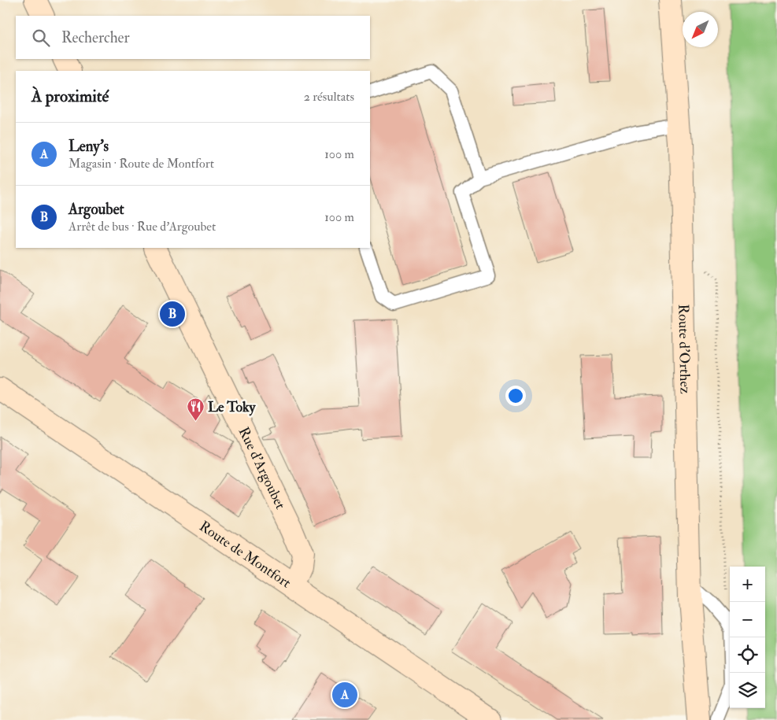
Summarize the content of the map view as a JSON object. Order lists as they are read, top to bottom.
{
  "streets": {
    "main road": ["Route d'Orthez", "Rue d'Argoubet", "Route de Montfort"]
  },
  "crossings": [
    ["Rue d'Argoubet", "Route de Montfort"]
  ],
  "places": {
    "restaurant": ["Le Toky"]
  },
  "north": "bottom left",
  "page": {
    "search": "Rechercher",
    "heading": ["À proximité", "2 résultats"],
    "list": [
      {
        "mark": "A",
        "name": "Leny's",
        "note": "Magasin · Route de Montfort",
        "value": "100 m"
      },
      {
        "mark": "B",
        "name": "Argoubet",
        "note": "Arrêt de bus · Rue d'Argoubet",
        "value": "100 m"
      }
    ],
    "pins": ["B", "A"],
    "map_buttons": ["+", "−"]
  }
}
